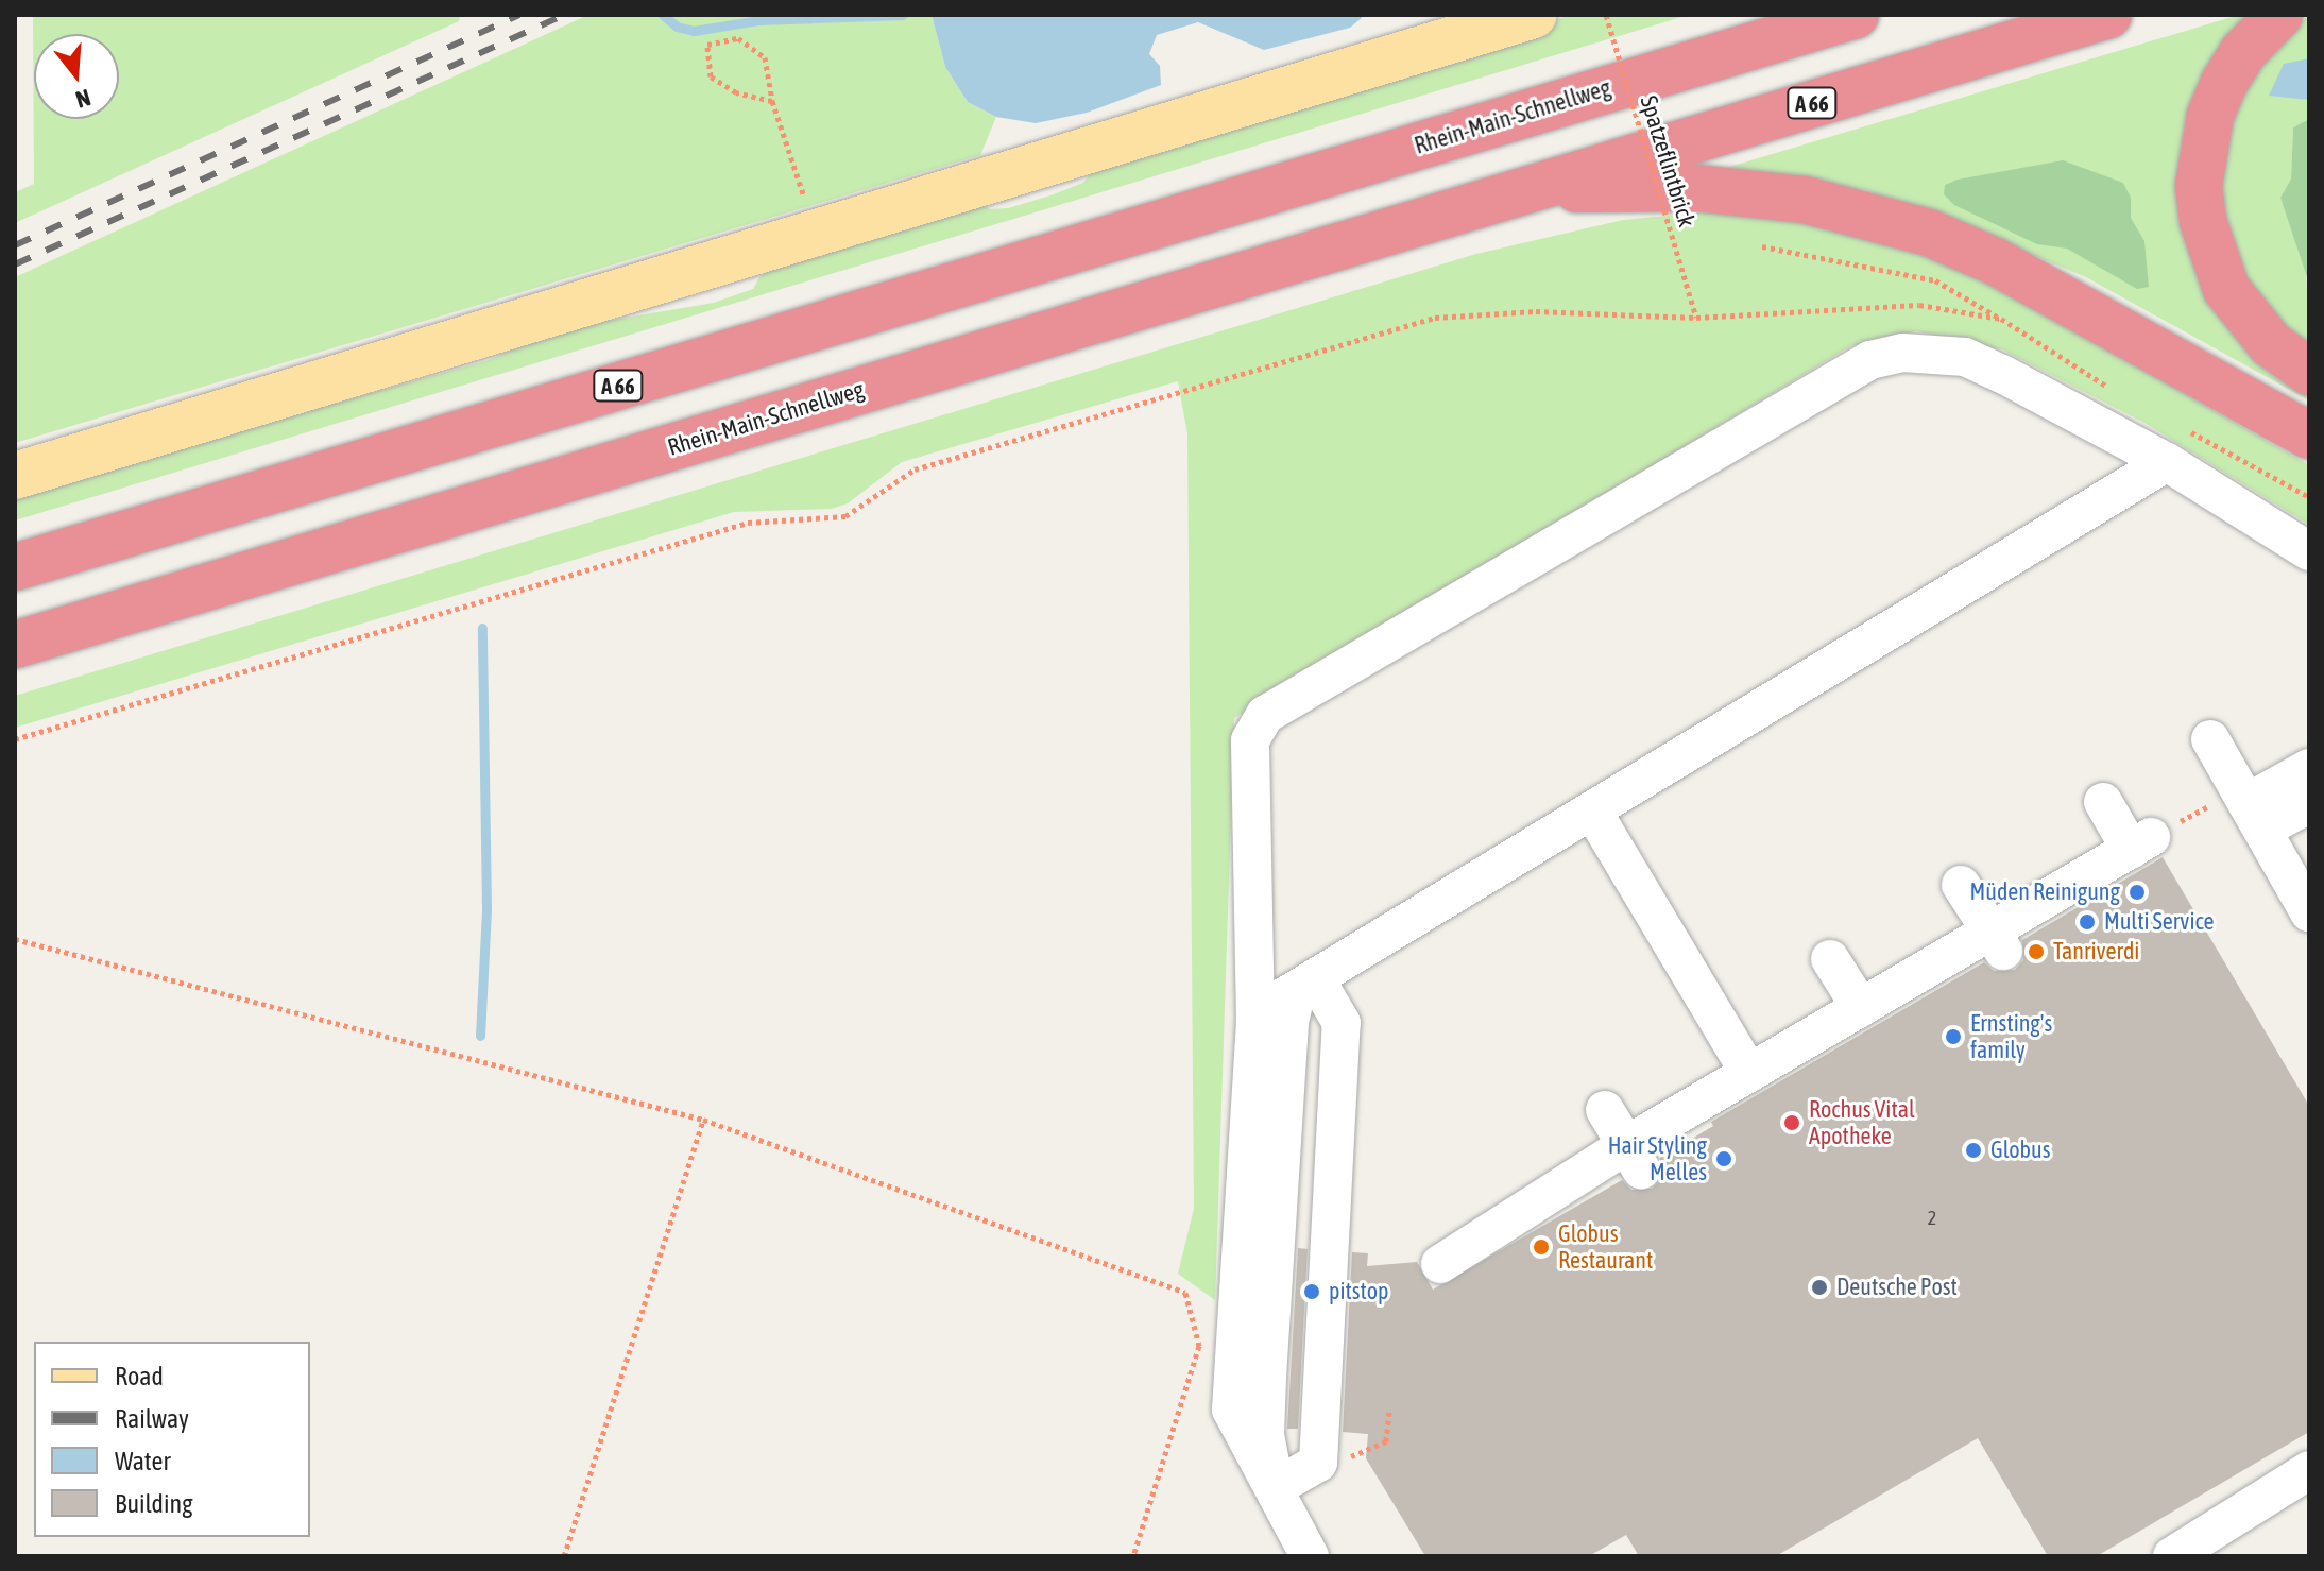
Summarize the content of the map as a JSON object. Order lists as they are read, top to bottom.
{
  "streets": {
    "highway": ["A 66", "Rhein-Main-Schnellweg"],
    "path": ["Spatzeflintbrick"]
  },
  "crossings": [
    ["A 66", "Rhein-Main-Schnellweg"]
  ],
  "places": [
    "Müden Reinigung",
    "Multi Service",
    "Tanriverdi",
    "Ernsting's family",
    "Rochus Vital Apotheke",
    "Globus",
    "Hair Styling Melles",
    "Globus Restaurant",
    "Deutsche Post",
    "pitstop"
  ],
  "house_numbers": ["2"],
  "legend": [
    "Road",
    "Railway",
    "Water",
    "Building"
  ],
  "north": "bottom"
}
